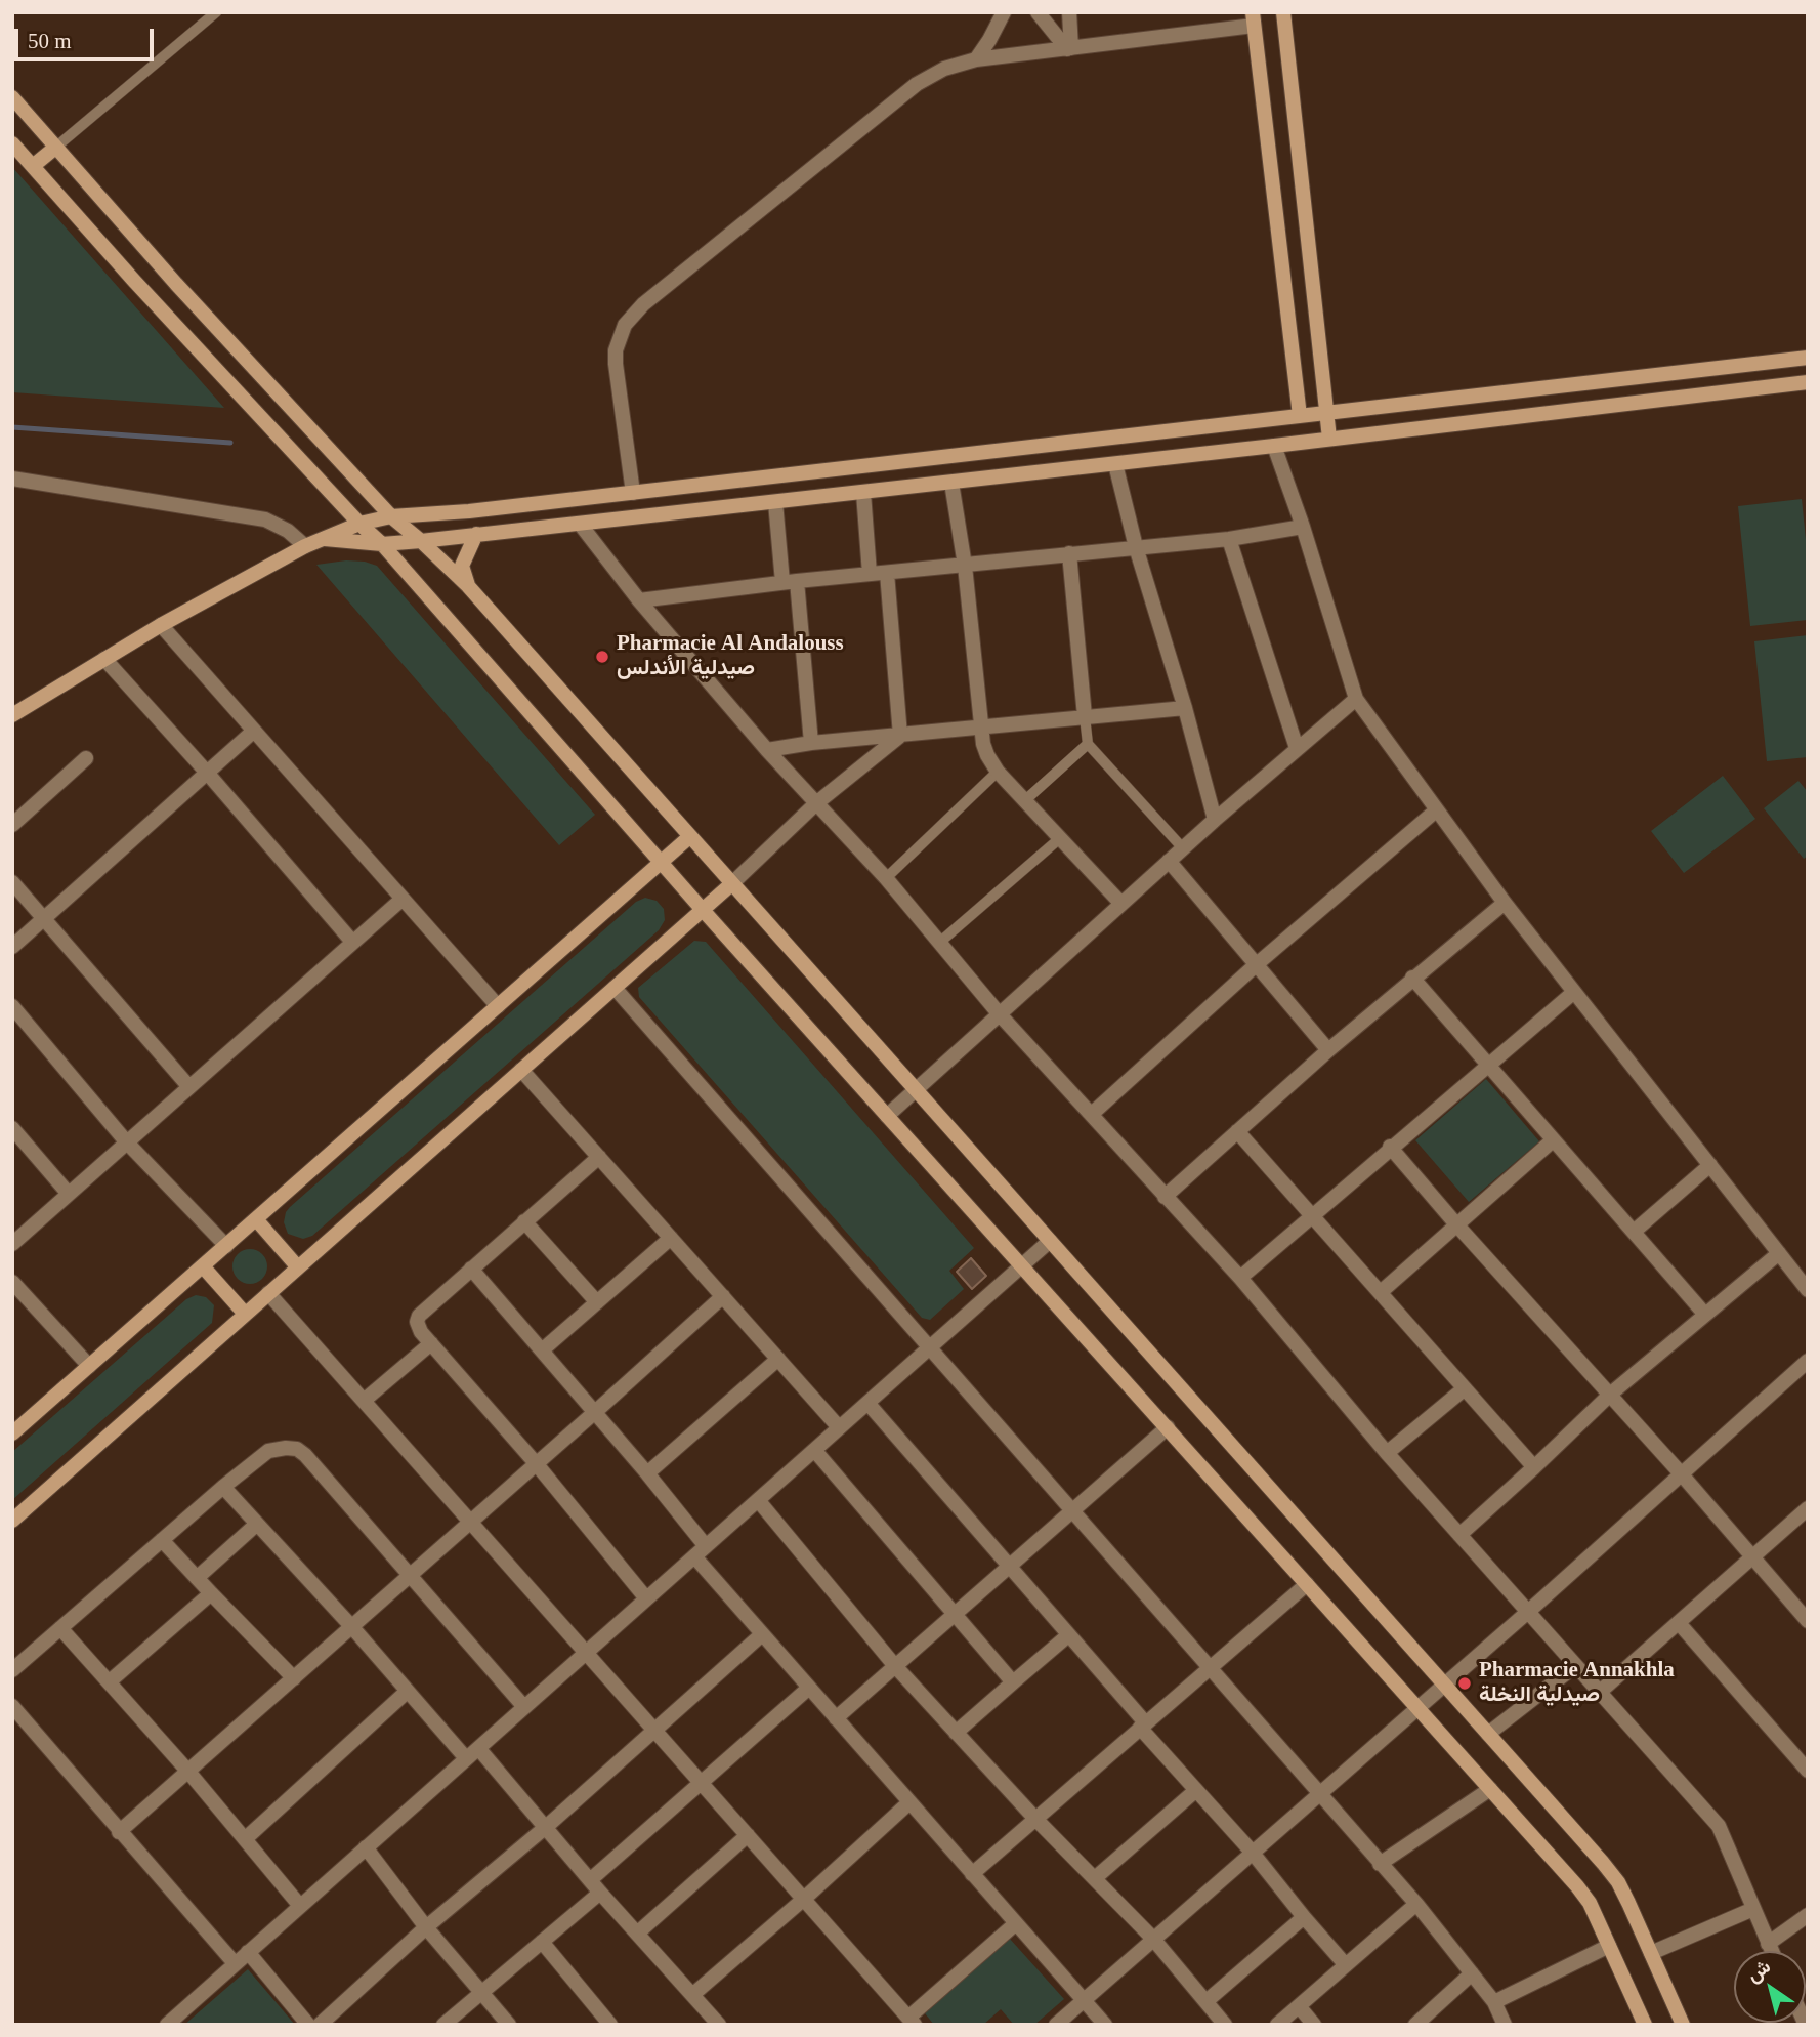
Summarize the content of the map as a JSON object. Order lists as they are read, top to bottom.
{
  "places": ["Pharmacie Al Andalouss صيدلية الأندلس", "Pharmacie Annakhla صيدلية النخلة"],
  "scale_bar": "50 m",
  "north": "top left"
}
